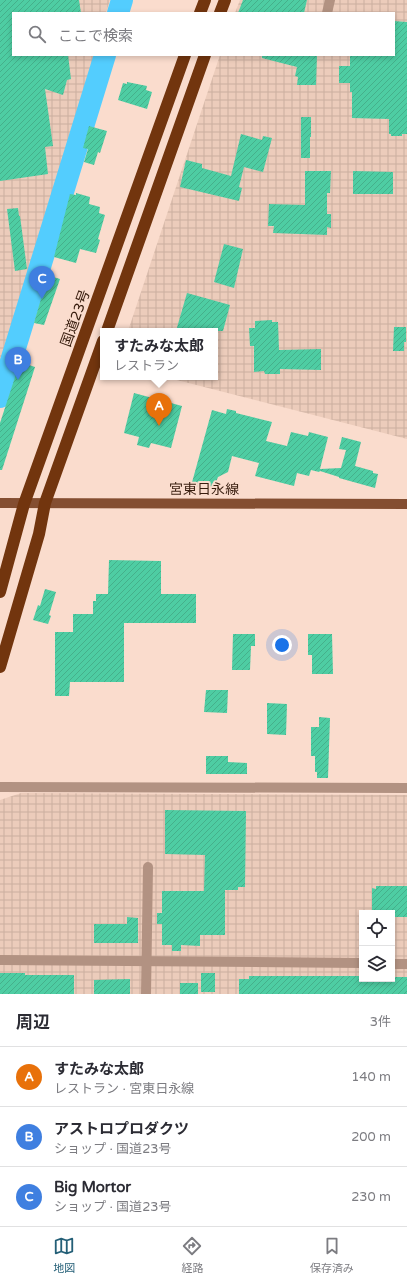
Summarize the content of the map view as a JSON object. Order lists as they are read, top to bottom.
{
  "streets": {
    "highway": ["国道23号"],
    "main road": ["宮東日永線"]
  },
  "crossings": [
    ["国道23号", "宮東日永線"]
  ],
  "page": {
    "search": "ここで検索",
    "pins": ["C", "B", "A"],
    "popup": ["すたみな太郎", "レストラン"],
    "heading": ["周辺", "3件"],
    "list": [
      {
        "mark": "A",
        "name": "すたみな太郎",
        "note": "レストラン · 宮東日永線",
        "value": "140 m"
      },
      {
        "mark": "B",
        "name": "アストロプロダクツ",
        "note": "ショップ · 国道23号",
        "value": "200 m"
      },
      {
        "mark": "C",
        "name": "Big Mortor",
        "note": "ショップ · 国道23号",
        "value": "230 m"
      }
    ],
    "nav": ["地図", "経路", "保存済み"]
  }
}
